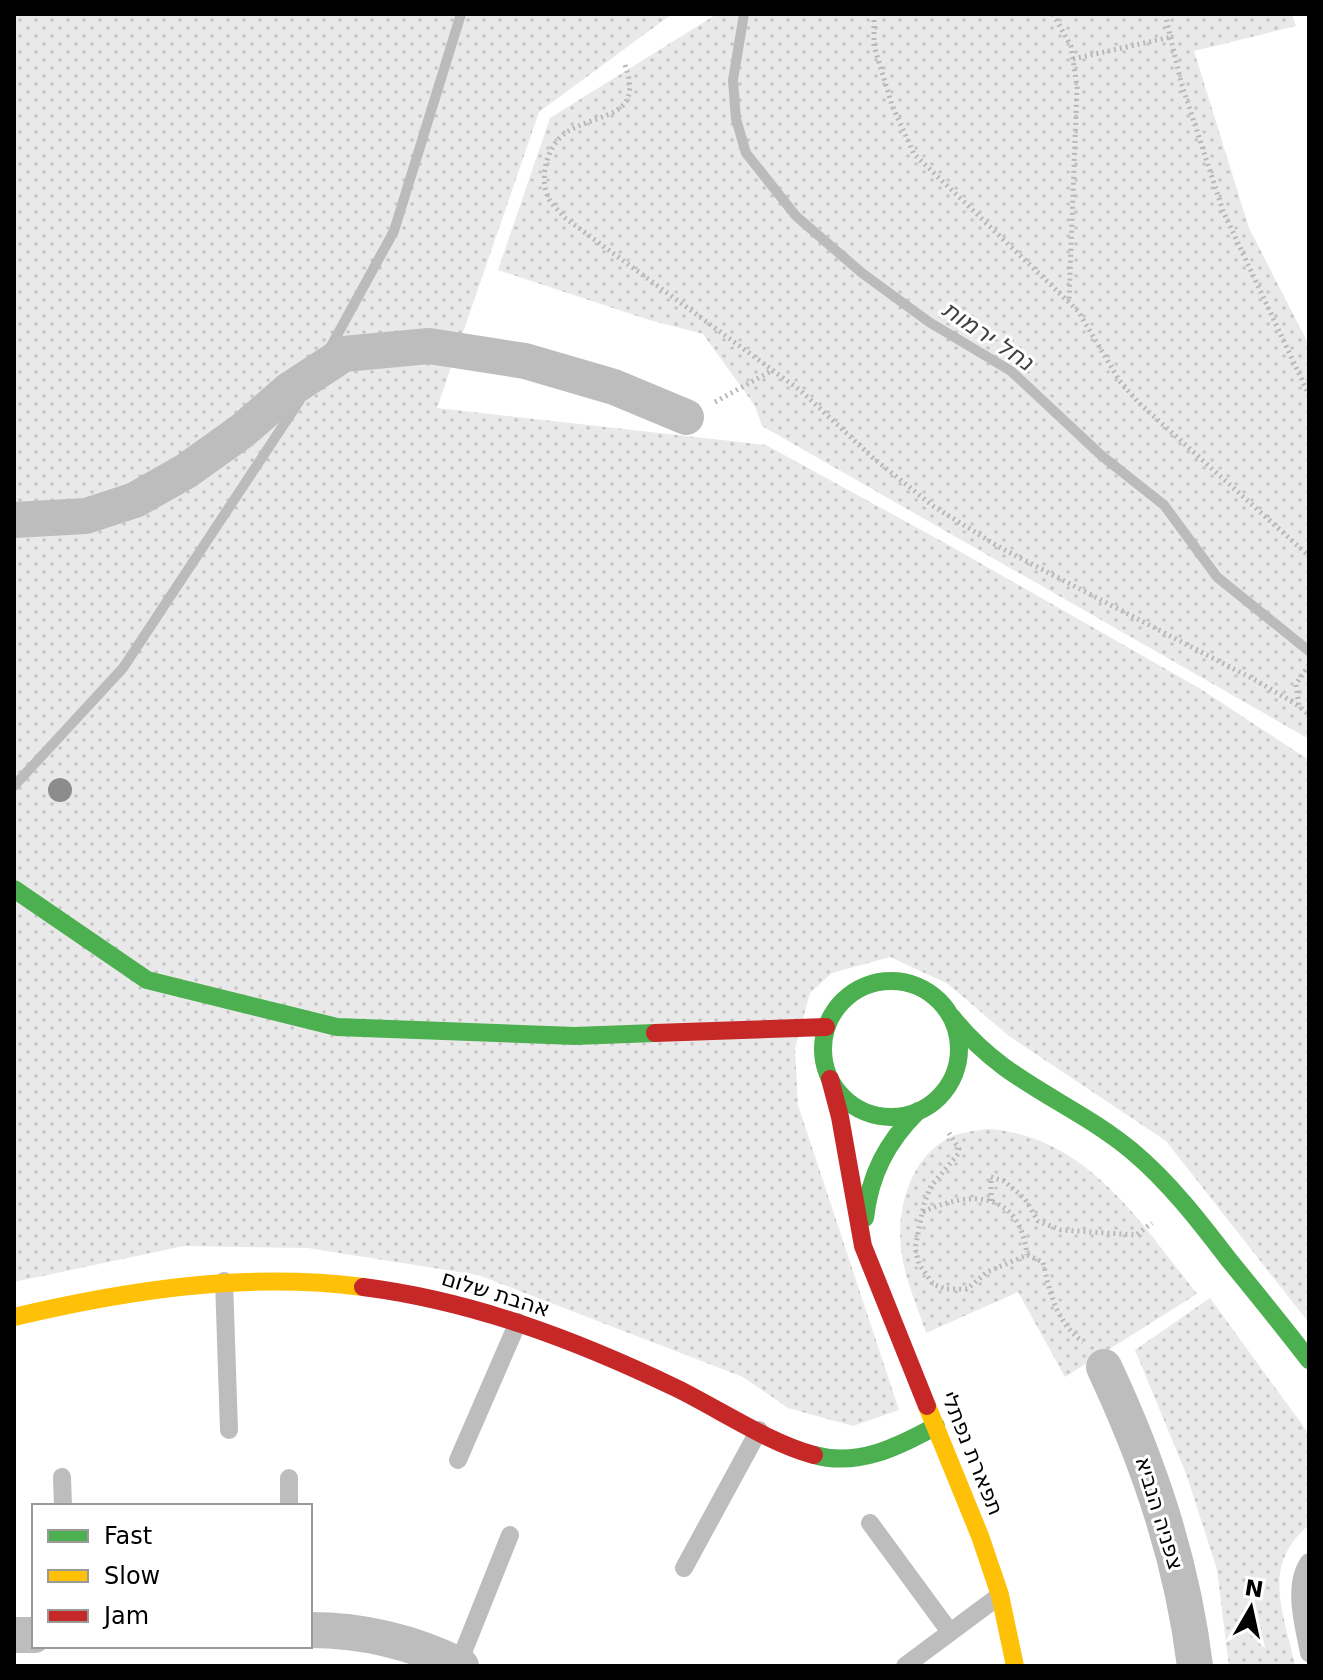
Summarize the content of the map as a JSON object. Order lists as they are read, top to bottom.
{
  "streets": {
    "street": ["אהבת שלום", "תפארת נפתלי", "צפניה הנביא"]
  },
  "crossings": [
    ["אהבת שלום", "תפארת נפתלי"]
  ],
  "water": ["נחל ירמות"],
  "legend": ["Fast", "Slow", "Jam"],
  "north": "top"
}
